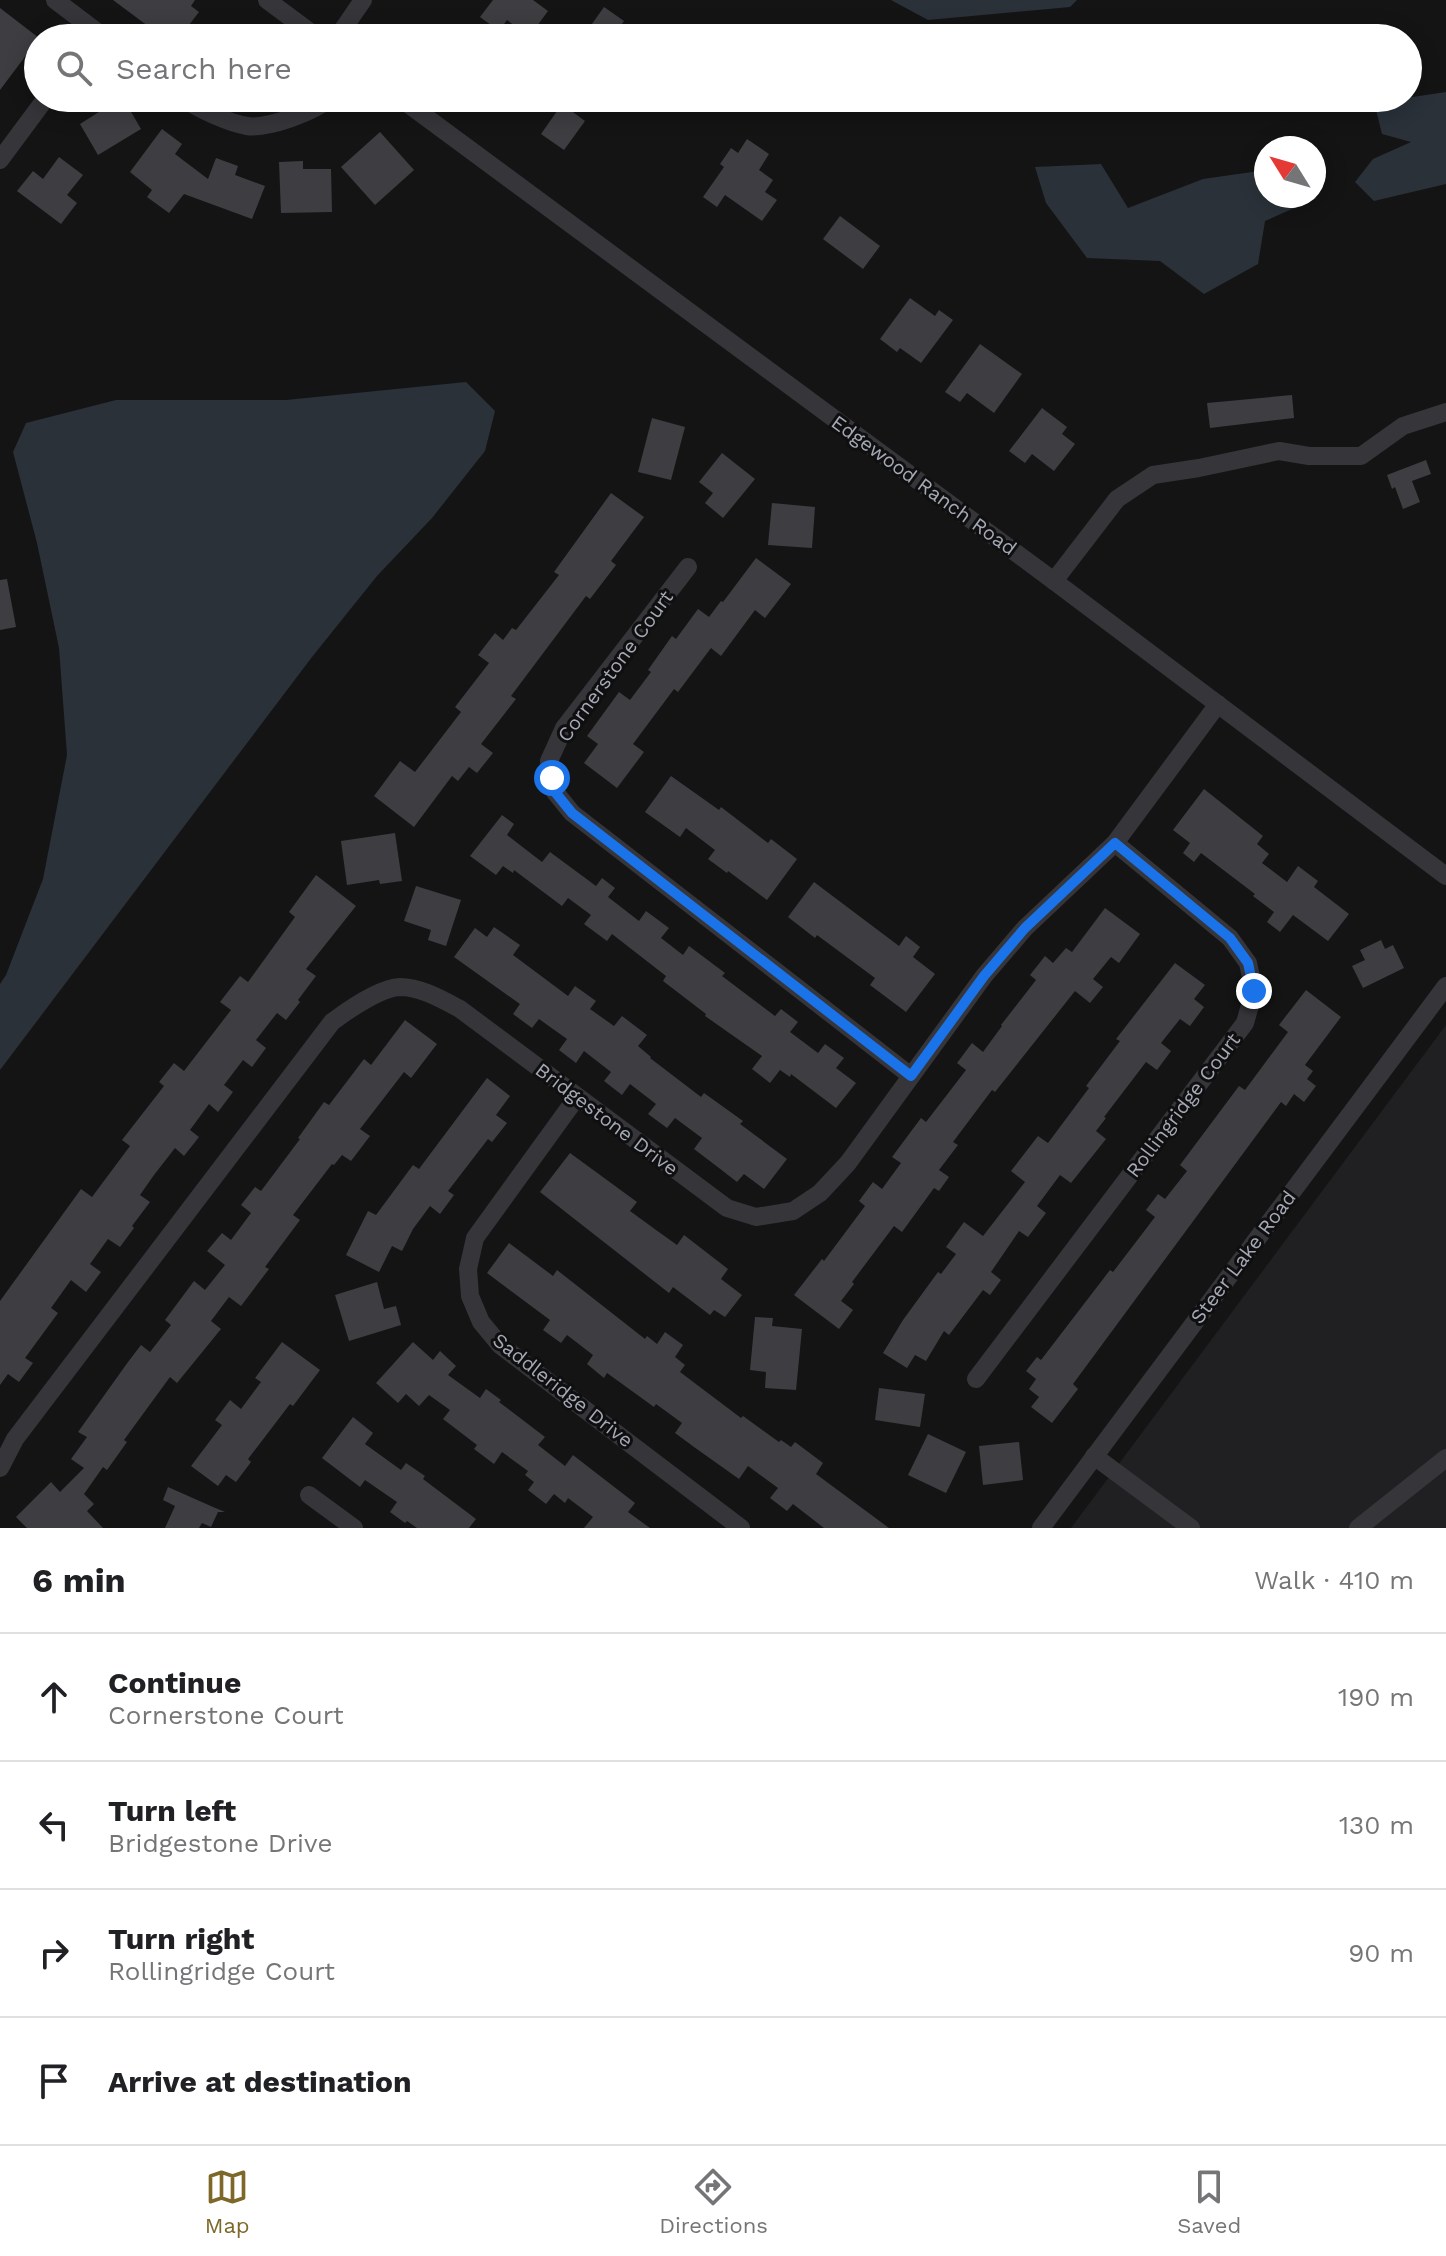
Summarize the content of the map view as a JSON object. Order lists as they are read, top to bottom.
{
  "streets": {
    "street": [
      "Edgewood Ranch Road",
      "Cornerstone Court",
      "Rollingridge Court",
      "Bridgestone Drive",
      "Steer Lake Road",
      "Saddleridge Drive"
    ]
  },
  "crossings": [
    ["Edgewood Ranch Road", "Bridgestone Drive"],
    ["Cornerstone Court", "Bridgestone Drive"],
    ["Rollingridge Court", "Bridgestone Drive"],
    ["Bridgestone Drive", "Saddleridge Drive"]
  ],
  "north": "top left",
  "page": {
    "search": "Search here",
    "heading": ["6 min", "Walk · 410 m"],
    "list": [
      ["Continue", "Cornerstone Court", "190 m"],
      ["Turn left", "Bridgestone Drive", "130 m"],
      ["Turn right", "Rollingridge Court", "90 m"],
      "Arrive at destination"
    ],
    "nav": ["Map", "Directions", "Saved"]
  }
}
